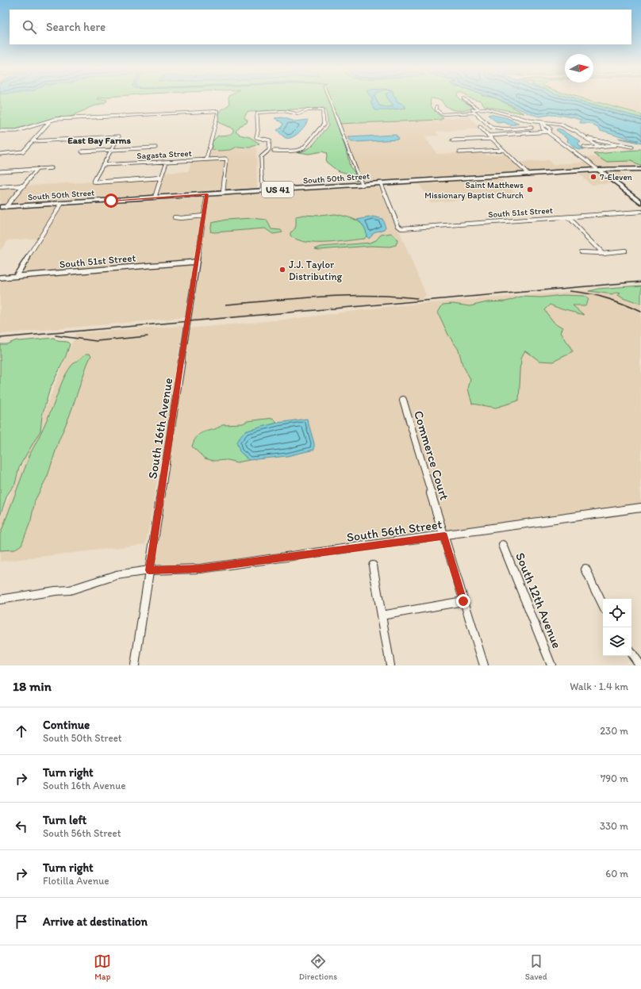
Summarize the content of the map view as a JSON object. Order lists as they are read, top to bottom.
{
  "streets": {
    "main road": ["South 50th Street", "US 41"],
    "street": [
      "Sagasta Street",
      "South 51st Street",
      "South 16th Avenue",
      "Commerce Court",
      "South 56th Street",
      "South 12th Avenue"
    ]
  },
  "crossings": [
    ["Sagasta Street", "South 50th Street"],
    ["South 50th Street", "South 51st Street"],
    ["South 50th Street", "South 16th Avenue"],
    ["South 51st Street", "South 16th Avenue"],
    ["South 16th Avenue", "South 56th Street"],
    ["Commerce Court", "South 56th Street"]
  ],
  "districts": ["East Bay Farms"],
  "places": ["7-Eleven", "Saint Matthews Missionary Baptist Church", "J.J. Taylor Distributing"],
  "north": "right",
  "page": {
    "search": "Search here",
    "heading": ["18 min", "Walk · 1.4 km"],
    "list": [
      ["Continue", "South 50th Street", "230 m"],
      ["Turn right", "South 16th Avenue", "790 m"],
      ["Turn left", "South 56th Street", "330 m"],
      ["Turn right", "Flotilla Avenue", "60 m"],
      "Arrive at destination"
    ],
    "nav": ["Map", "Directions", "Saved"]
  }
}
